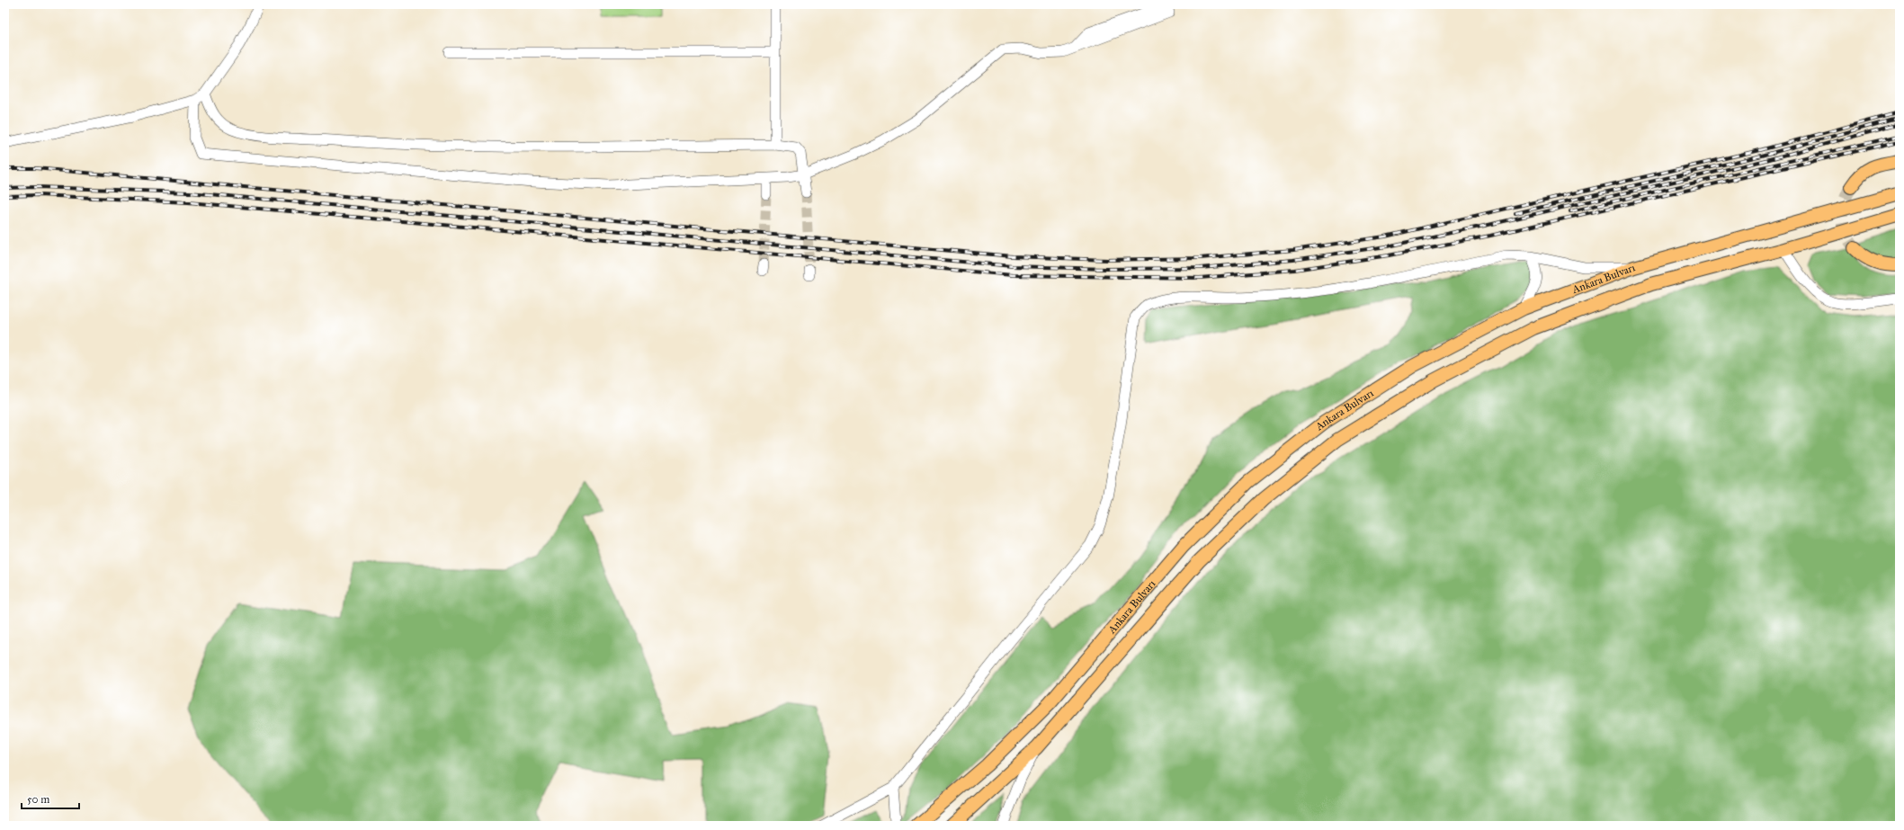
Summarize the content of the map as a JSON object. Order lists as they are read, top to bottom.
{
  "streets": {
    "main road": ["Ankara Bulvarı"]
  },
  "scale_bar": "50 m"
}
